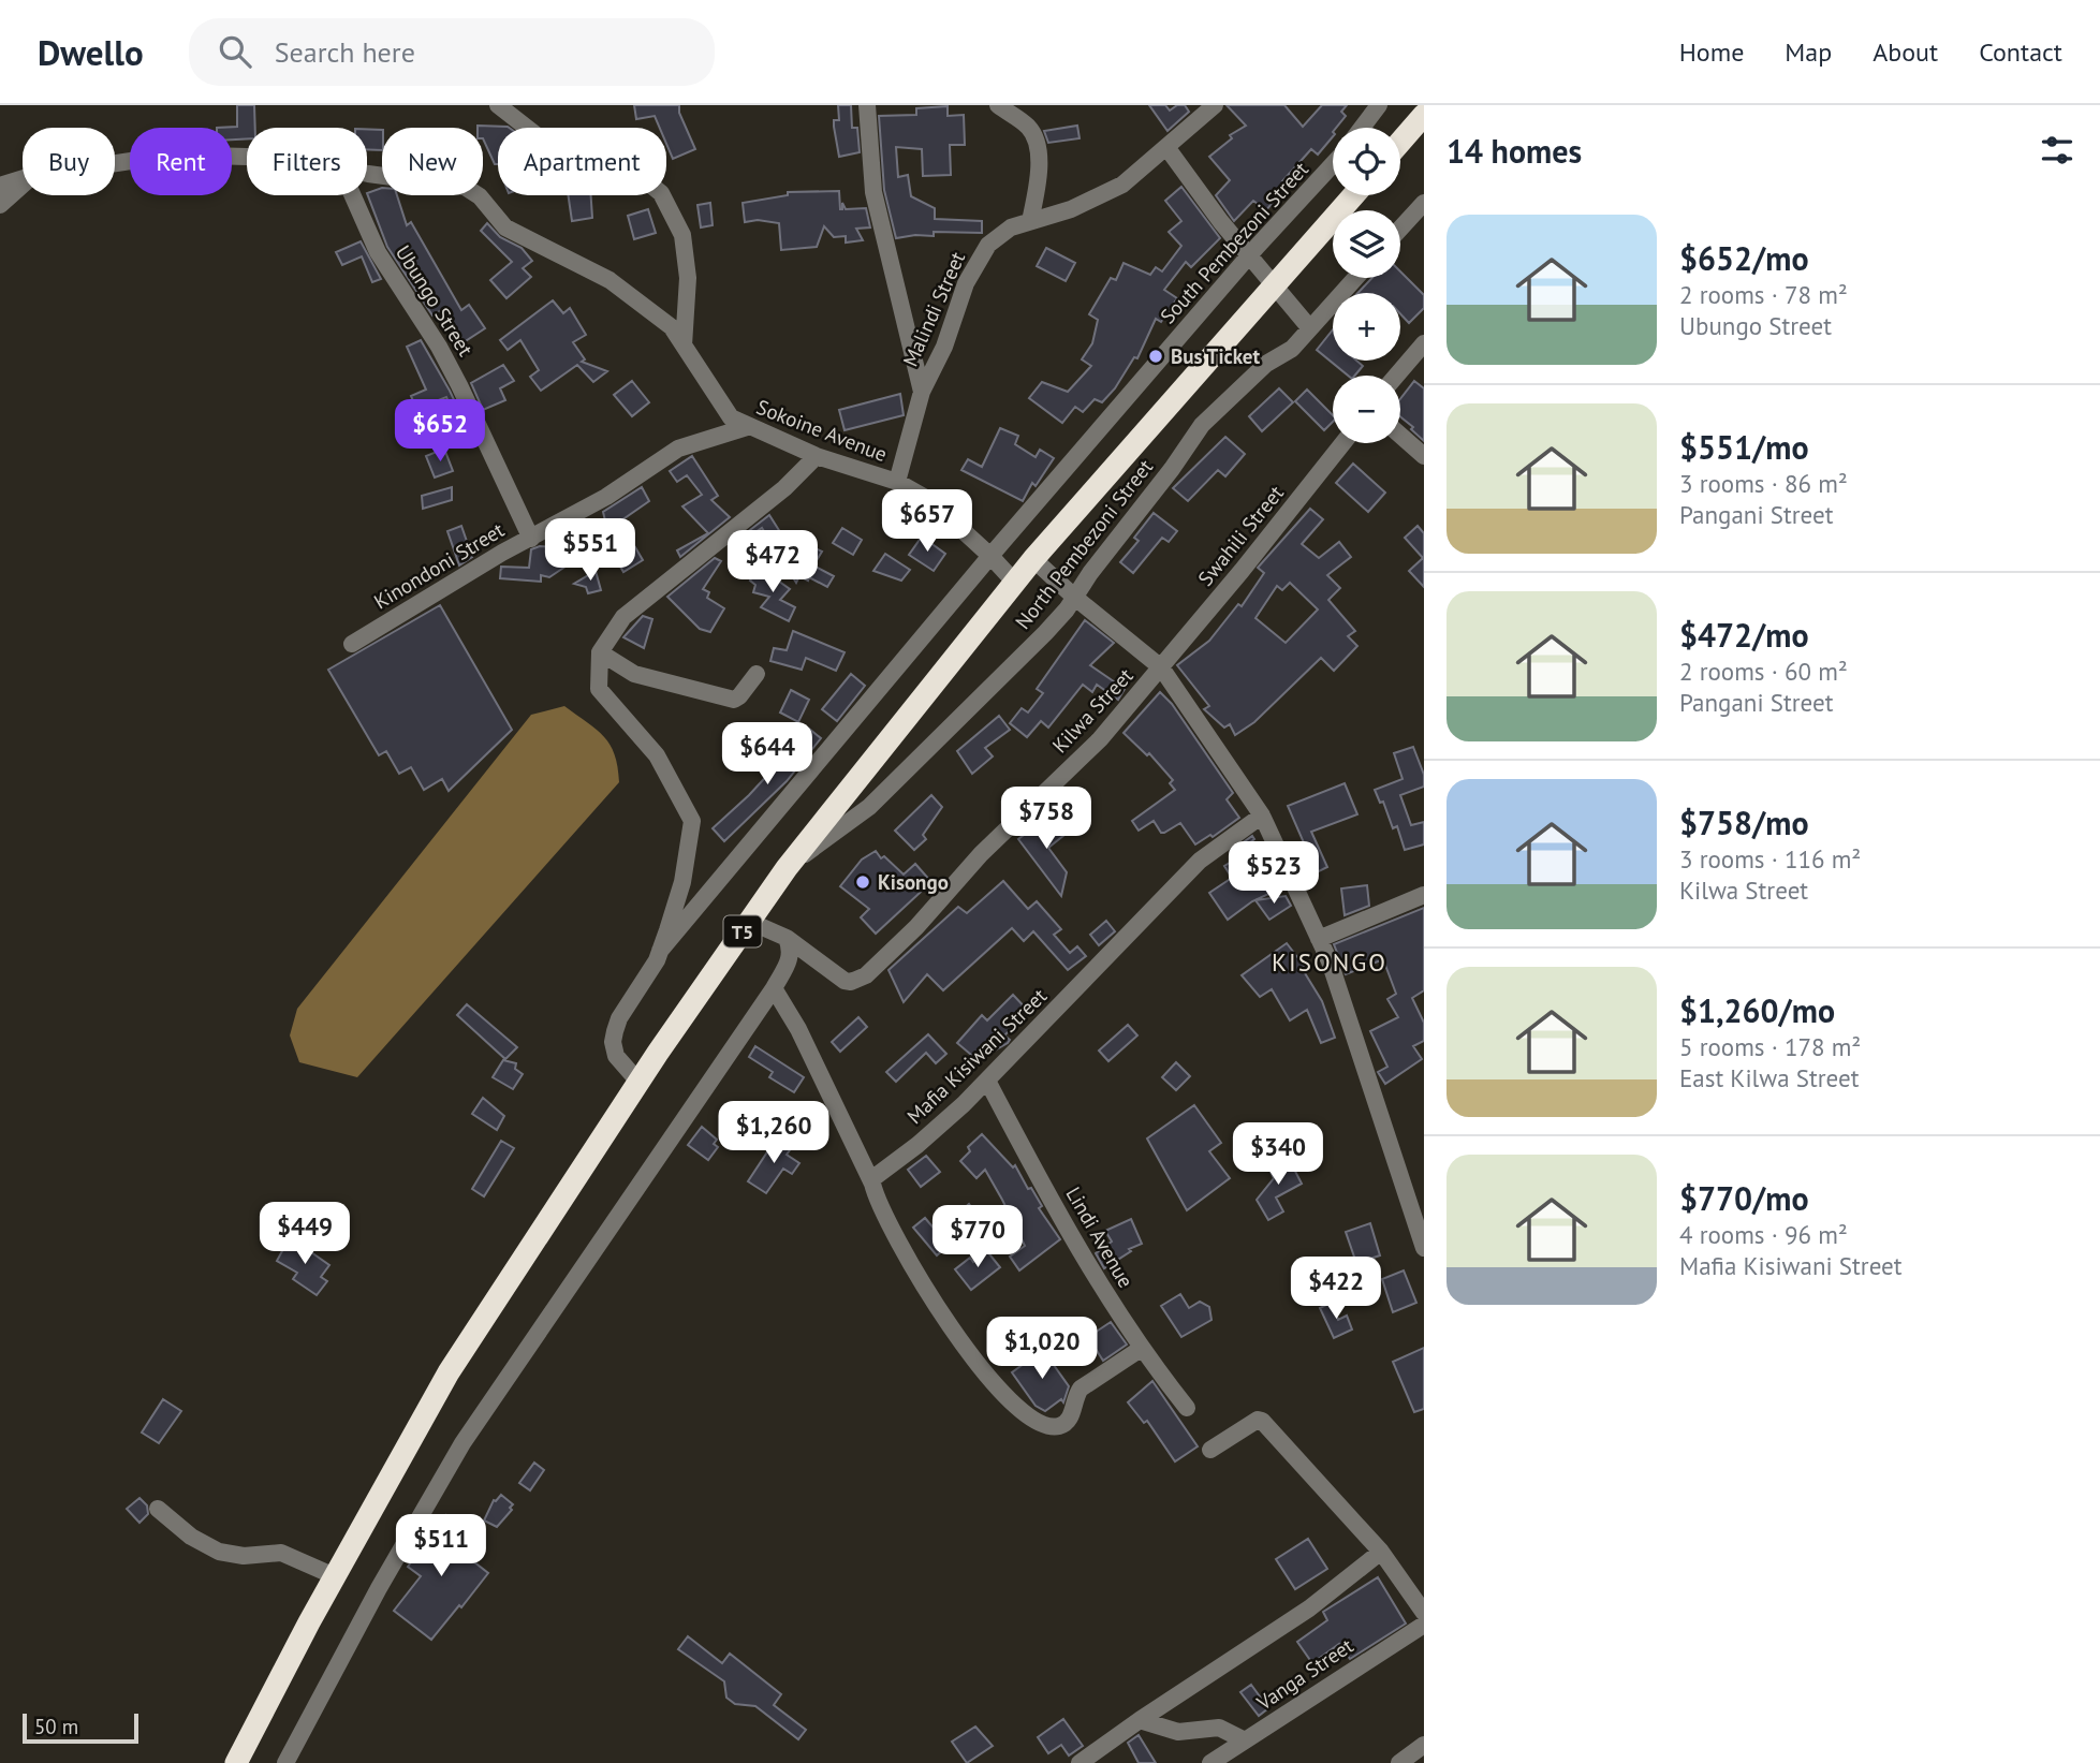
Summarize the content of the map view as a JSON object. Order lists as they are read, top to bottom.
{
  "streets": {
    "highway": ["T5"],
    "street": [
      "South Pembezoni Street",
      "Ubungo Street",
      "Malindi Street",
      "Sokoine Avenue",
      "Swahili Street",
      "North Pembezoni Street",
      "Kinondoni Street",
      "Kilwa Street",
      "Mafia Kisiwani Street",
      "Lindi Avenue",
      "Vanga Street"
    ]
  },
  "crossings": [
    ["South Pembezoni Street", "Sokoine Avenue"],
    ["Ubungo Street", "Kinondoni Street"],
    ["Malindi Street", "Sokoine Avenue"],
    ["Sokoine Avenue", "Kinondoni Street"],
    ["Sokoine Avenue", "T5"],
    ["Swahili Street", "Kilwa Street"],
    ["North Pembezoni Street", "T5"],
    ["Kilwa Street", "T5"],
    ["Mafia Kisiwani Street", "Lindi Avenue"]
  ],
  "districts": ["KISONGO"],
  "places": ["Bus Ticket", "Kisongo"],
  "scale_bar": "50 m",
  "page": {
    "header": "Dwello",
    "search": "Search here",
    "nav": [
      "Home",
      "Map",
      "About",
      "Contact"
    ],
    "heading": "14 homes",
    "map_buttons": ["+", "−"],
    "chip": [
      "Buy",
      "Rent",
      "Filters",
      "New",
      "Apartment"
    ],
    "list": [
      {
        "name": "$652/mo",
        "note": "2 rooms · 78 m² · Ubungo Street"
      },
      {
        "name": "$551/mo",
        "note": "3 rooms · 86 m² · Pangani Street"
      },
      {
        "name": "$472/mo",
        "note": "2 rooms · 60 m² · Pangani Street"
      },
      {
        "name": "$758/mo",
        "note": "3 rooms · 116 m² · Kilwa Street"
      },
      {
        "name": "$1,260/mo",
        "note": "5 rooms · 178 m² · East Kilwa Street"
      },
      {
        "name": "$770/mo",
        "note": "4 rooms · 96 m² · Mafia Kisiwani Street"
      }
    ],
    "price": [
      "$652",
      "$657",
      "$551",
      "$472",
      "$644",
      "$758",
      "$523",
      "$1,260",
      "$340",
      "$449",
      "$770",
      "$422",
      "$1,020",
      "$511"
    ],
    "scale": "50 m"
  }
}
